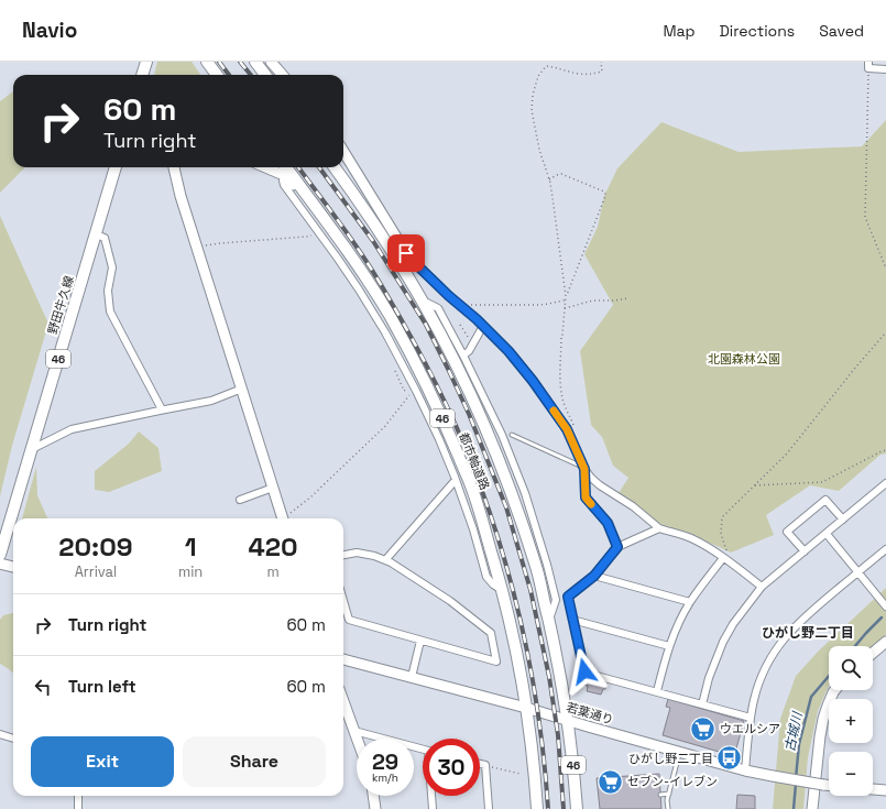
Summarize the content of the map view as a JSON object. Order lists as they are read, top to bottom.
{
  "streets": {
    "main road": ["野田牛久線", "46", "都市軸道路"],
    "street": ["若葉通り"]
  },
  "crossings": [
    ["都市軸道路", "若葉通り"]
  ],
  "districts": ["ひがし野二丁目"],
  "water": ["古城川"],
  "parks": ["北園森林公園"],
  "places": {
    "supermarket": ["ウエルシア", "セブン-イレブン"],
    "bus stop": ["ひがし野二丁目"]
  },
  "page": {
    "header": "Navio",
    "nav": ["Map", "Directions", "Saved"],
    "turn": ["60 m", "Turn right"],
    "eta": [
      "20:09",
      "Arrival",
      "1",
      "min",
      "420",
      "m"
    ],
    "list": [
      {
        "name": "Turn right",
        "value": "60 m"
      },
      {
        "name": "Turn left",
        "value": "60 m"
      }
    ],
    "map_buttons": ["+", "−"],
    "buttons": ["Exit", "Share"],
    "speed": "29 km/h",
    "limit": "30"
  }
}
